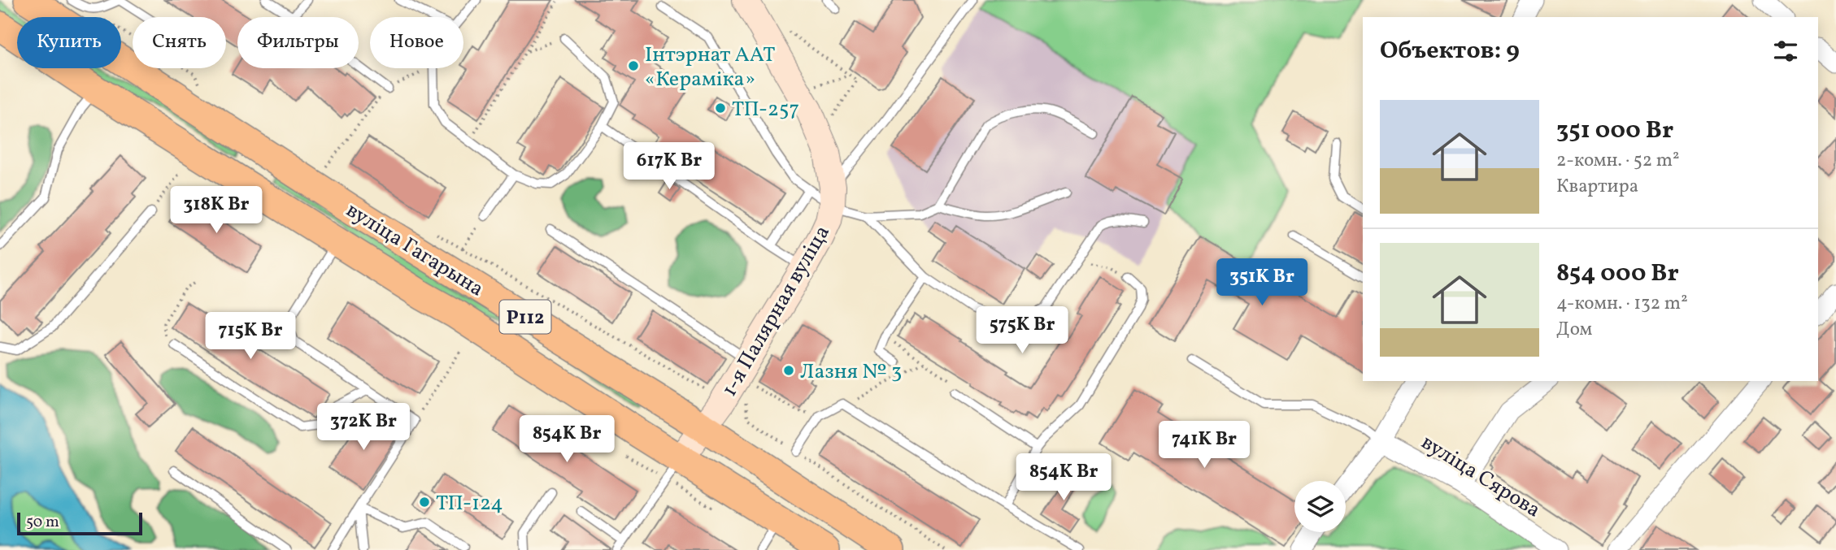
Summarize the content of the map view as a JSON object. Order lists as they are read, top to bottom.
{
  "streets": {
    "main road": ["вуліца Гагарына", "Р112"],
    "street": ["1-я Палярная вуліца", "вуліца Сярова"]
  },
  "crossings": [
    ["вуліца Гагарына", "1-я Палярная вуліца"]
  ],
  "places": [
    "Інтэрнат ААТ «Кераміка»",
    "ТП-257",
    "Лазня № 3",
    "ТП-124"
  ],
  "scale_bar": "50 m",
  "page": {
    "chip": [
      "Купить",
      "Снять",
      "Фильтры",
      "Новое"
    ],
    "heading": "Объектов: 9",
    "list": [
      {
        "name": "351 000 Br",
        "note": "2-комн. · 52 m² · Квартира"
      },
      {
        "name": "854 000 Br",
        "note": "4-комн. · 132 m² · Дом"
      }
    ],
    "price": [
      "617K Br",
      "318K Br",
      "351K Br",
      "575K Br",
      "715K Br",
      "372K Br",
      "854K Br",
      "741K Br",
      "854K Br"
    ],
    "scale": "50 m"
  }
}
